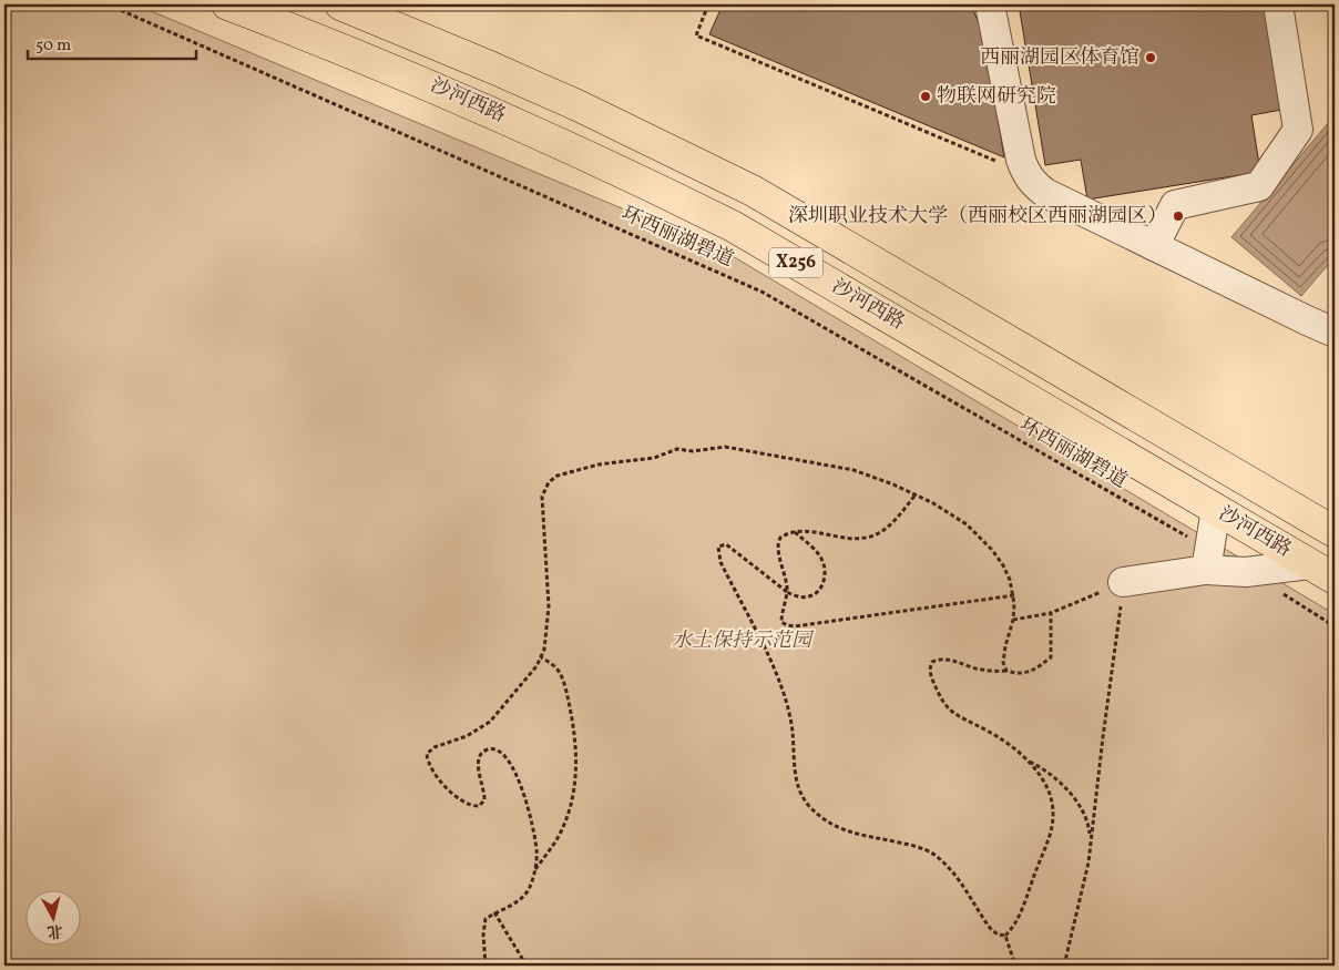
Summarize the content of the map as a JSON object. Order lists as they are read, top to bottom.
{
  "streets": {
    "main road": ["沙河西路", "X256"],
    "path": ["环西丽湖碧道"]
  },
  "parks": ["水土保持示范园"],
  "places": ["西丽湖园区体育馆", "物联网研究院", "深圳职业技术大学（西丽校区西丽湖园区）"],
  "scale_bar": "50 m",
  "north": "bottom"
}
